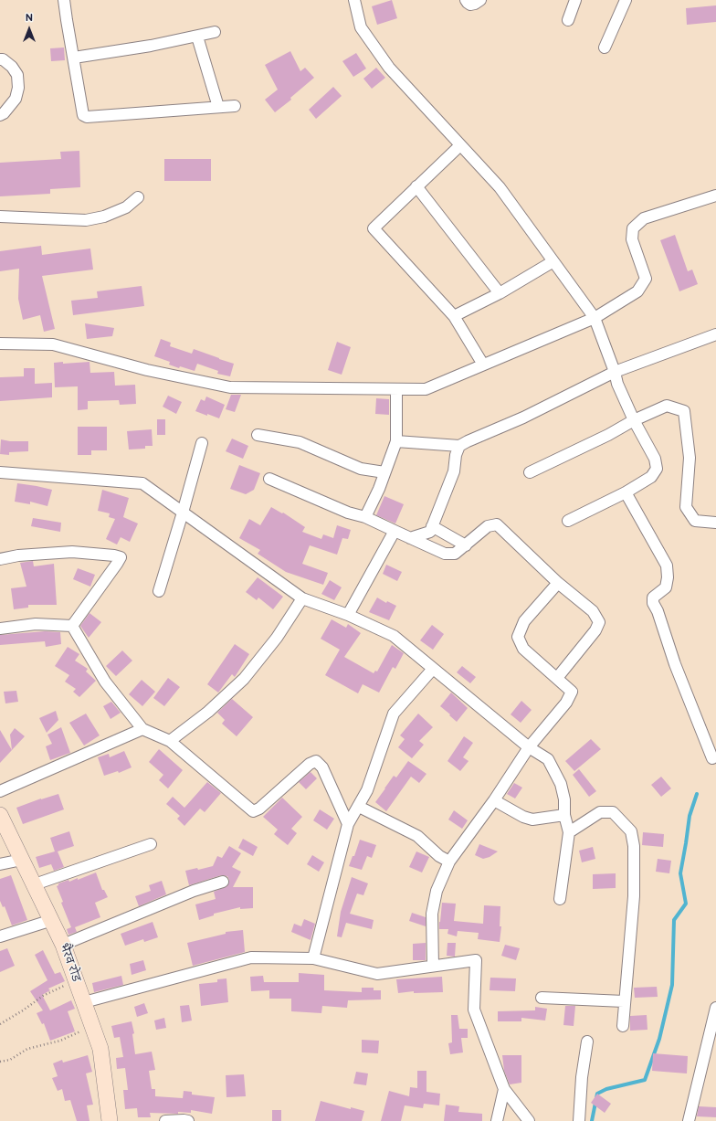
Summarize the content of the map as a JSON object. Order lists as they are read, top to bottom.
{
  "streets": {
    "main road": ["भैरव रोड"]
  },
  "north": "top"
}
